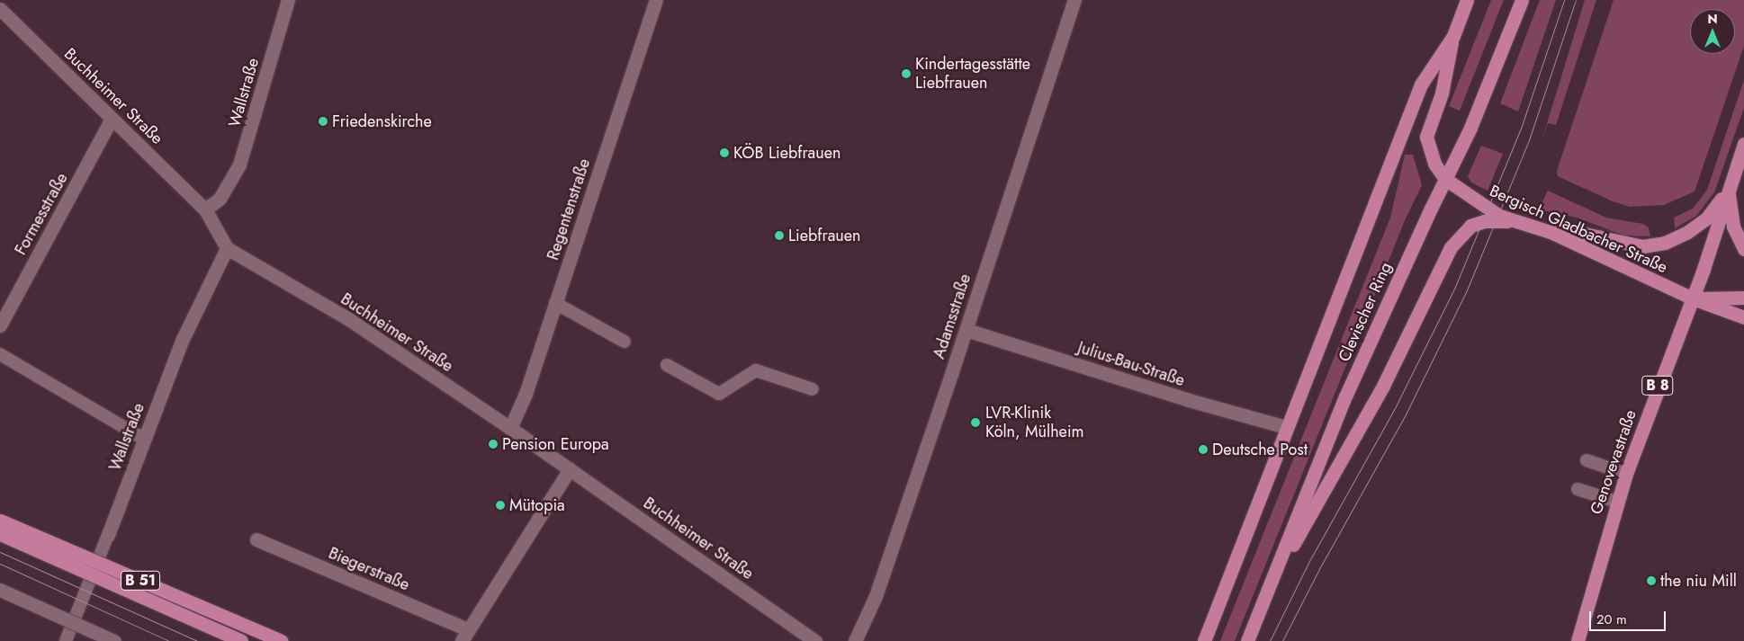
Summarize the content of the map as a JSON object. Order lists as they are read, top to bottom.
{
  "streets": {
    "main road": [
      "Bergisch Gladbacher Straße",
      "Clevischer Ring",
      "B 8",
      "Genovevastraße",
      "B 51"
    ],
    "street": [
      "Wallstraße",
      "Buchheimer Straße",
      "Regentenstraße",
      "Formesstraße",
      "Adamsstraße",
      "Julius-Bau-Straße",
      "Biegerstraße"
    ]
  },
  "crossings": [
    ["Wallstraße", "Buchheimer Straße"],
    ["Buchheimer Straße", "Regentenstraße"],
    ["Buchheimer Straße", "Formesstraße"],
    ["Buchheimer Straße", "Biegerstraße"],
    ["Bergisch Gladbacher Straße", "Clevischer Ring"],
    ["Bergisch Gladbacher Straße", "Genovevastraße"],
    ["Clevischer Ring", "Julius-Bau-Straße"],
    ["Adamsstraße", "Julius-Bau-Straße"]
  ],
  "places": [
    "Kindertagesstätte Liebfrauen",
    "Friedenskirche",
    "KÖB Liebfrauen",
    "Liebfrauen",
    "LVR-Klinik Köln, Mülheim",
    "Pension Europa",
    "Deutsche Post",
    "Mütopia",
    "the niu Mill"
  ],
  "scale_bar": "20 m",
  "north": "top"
}
